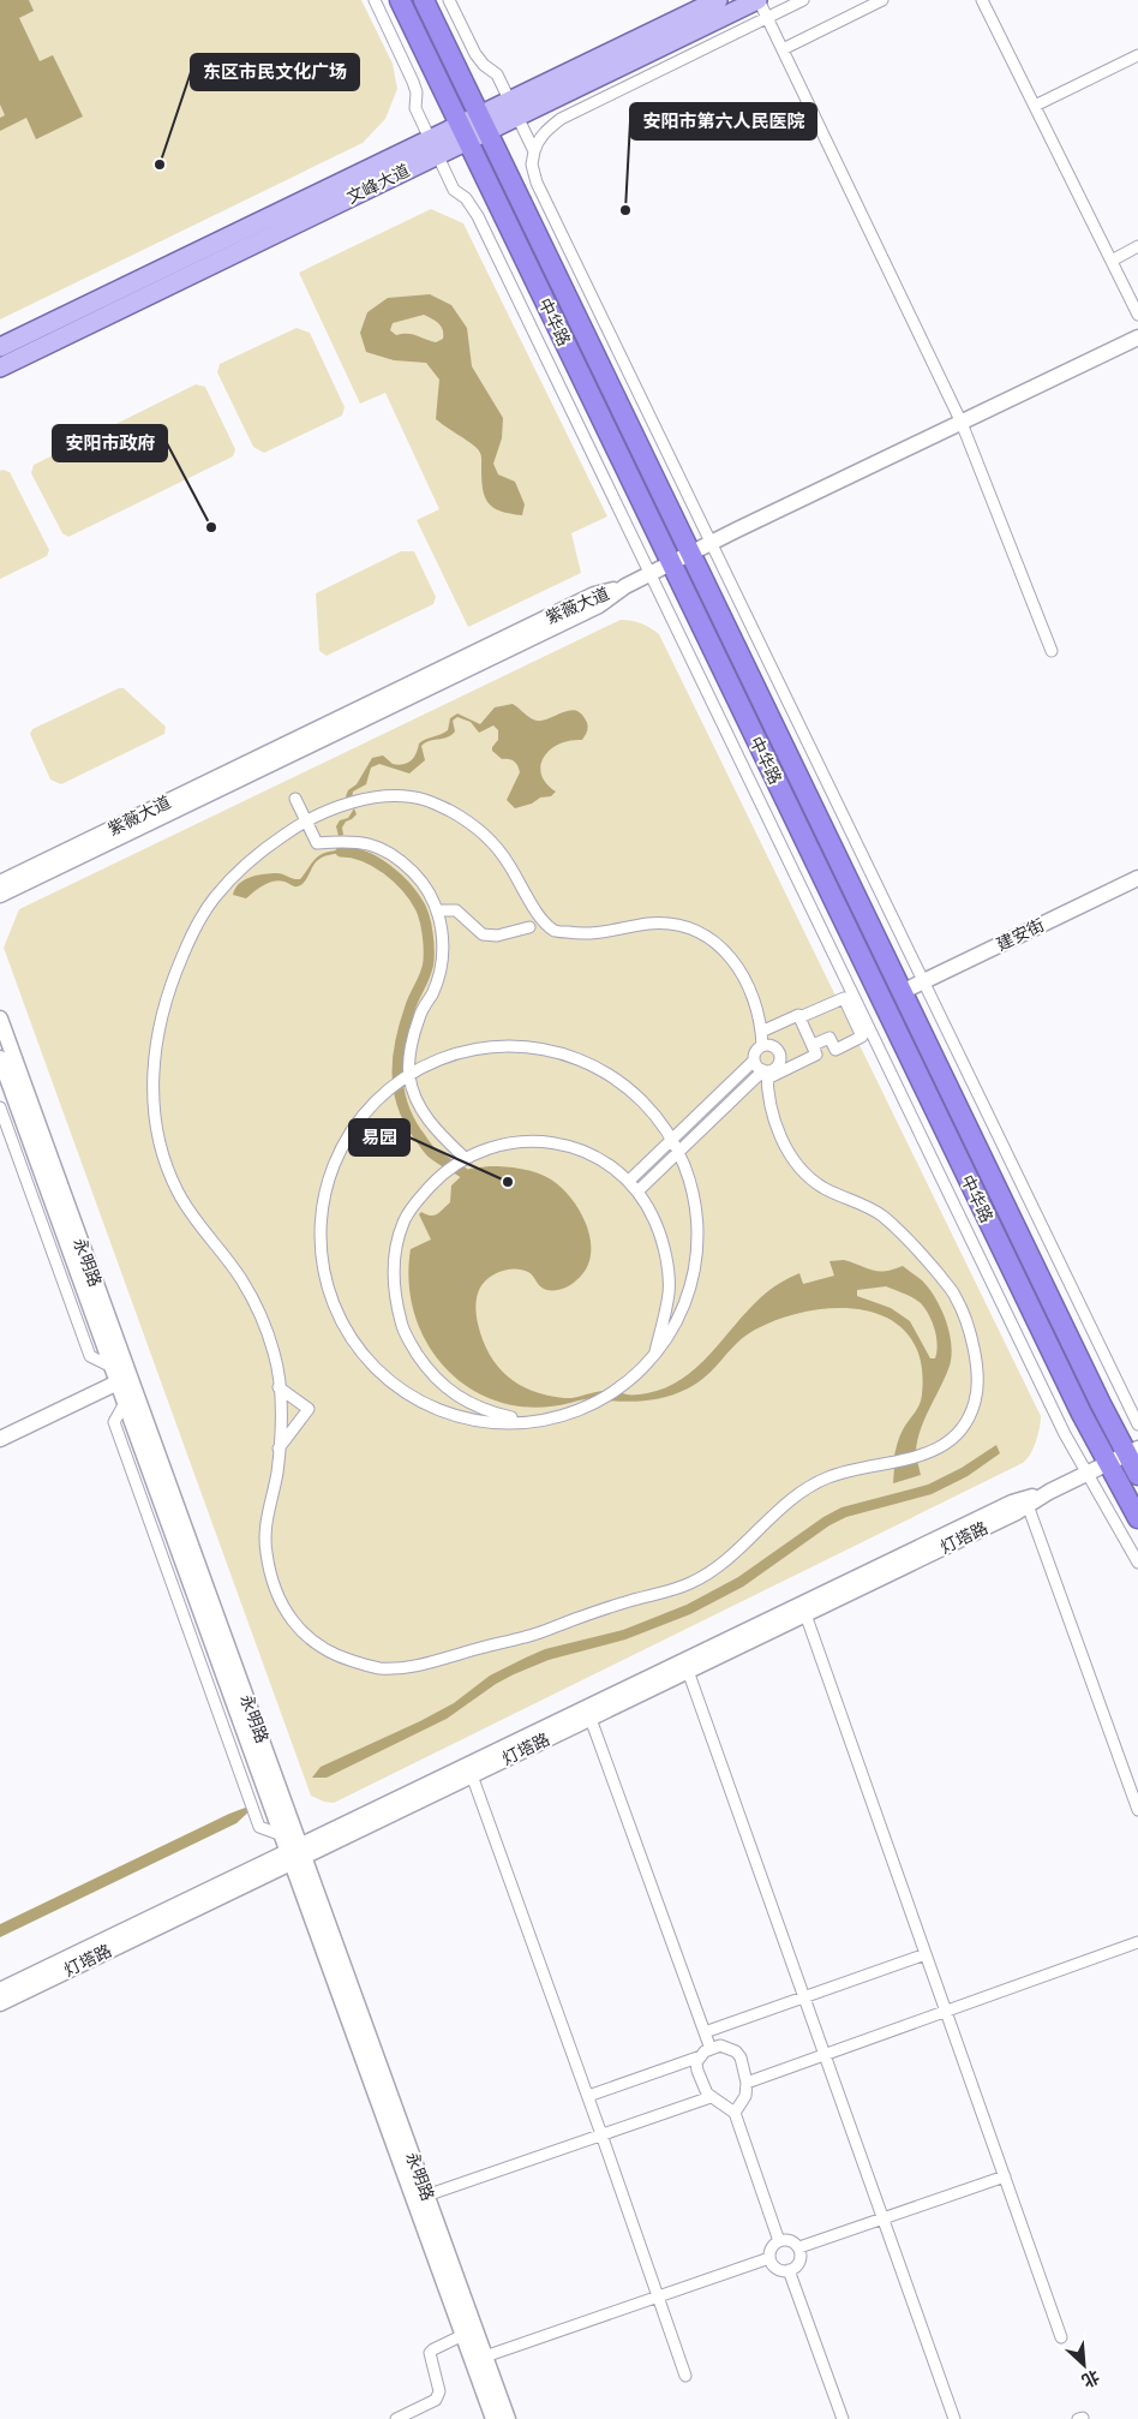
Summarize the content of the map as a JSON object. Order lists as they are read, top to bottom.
{
  "streets": {
    "highway": ["中华路"],
    "main road": ["文峰大道"],
    "street": [
      "紫薇大道",
      "建安街",
      "永明路",
      "灯塔路"
    ]
  },
  "crossings": [
    ["文峰大道", "中华路"],
    ["中华路", "建安街"],
    ["中华路", "灯塔路"],
    ["永明路", "灯塔路"]
  ],
  "places": [
    "东区市民文化广场",
    "安阳市第六人民医院",
    "安阳市政府",
    "易园"
  ],
  "north": "bottom right"
}
